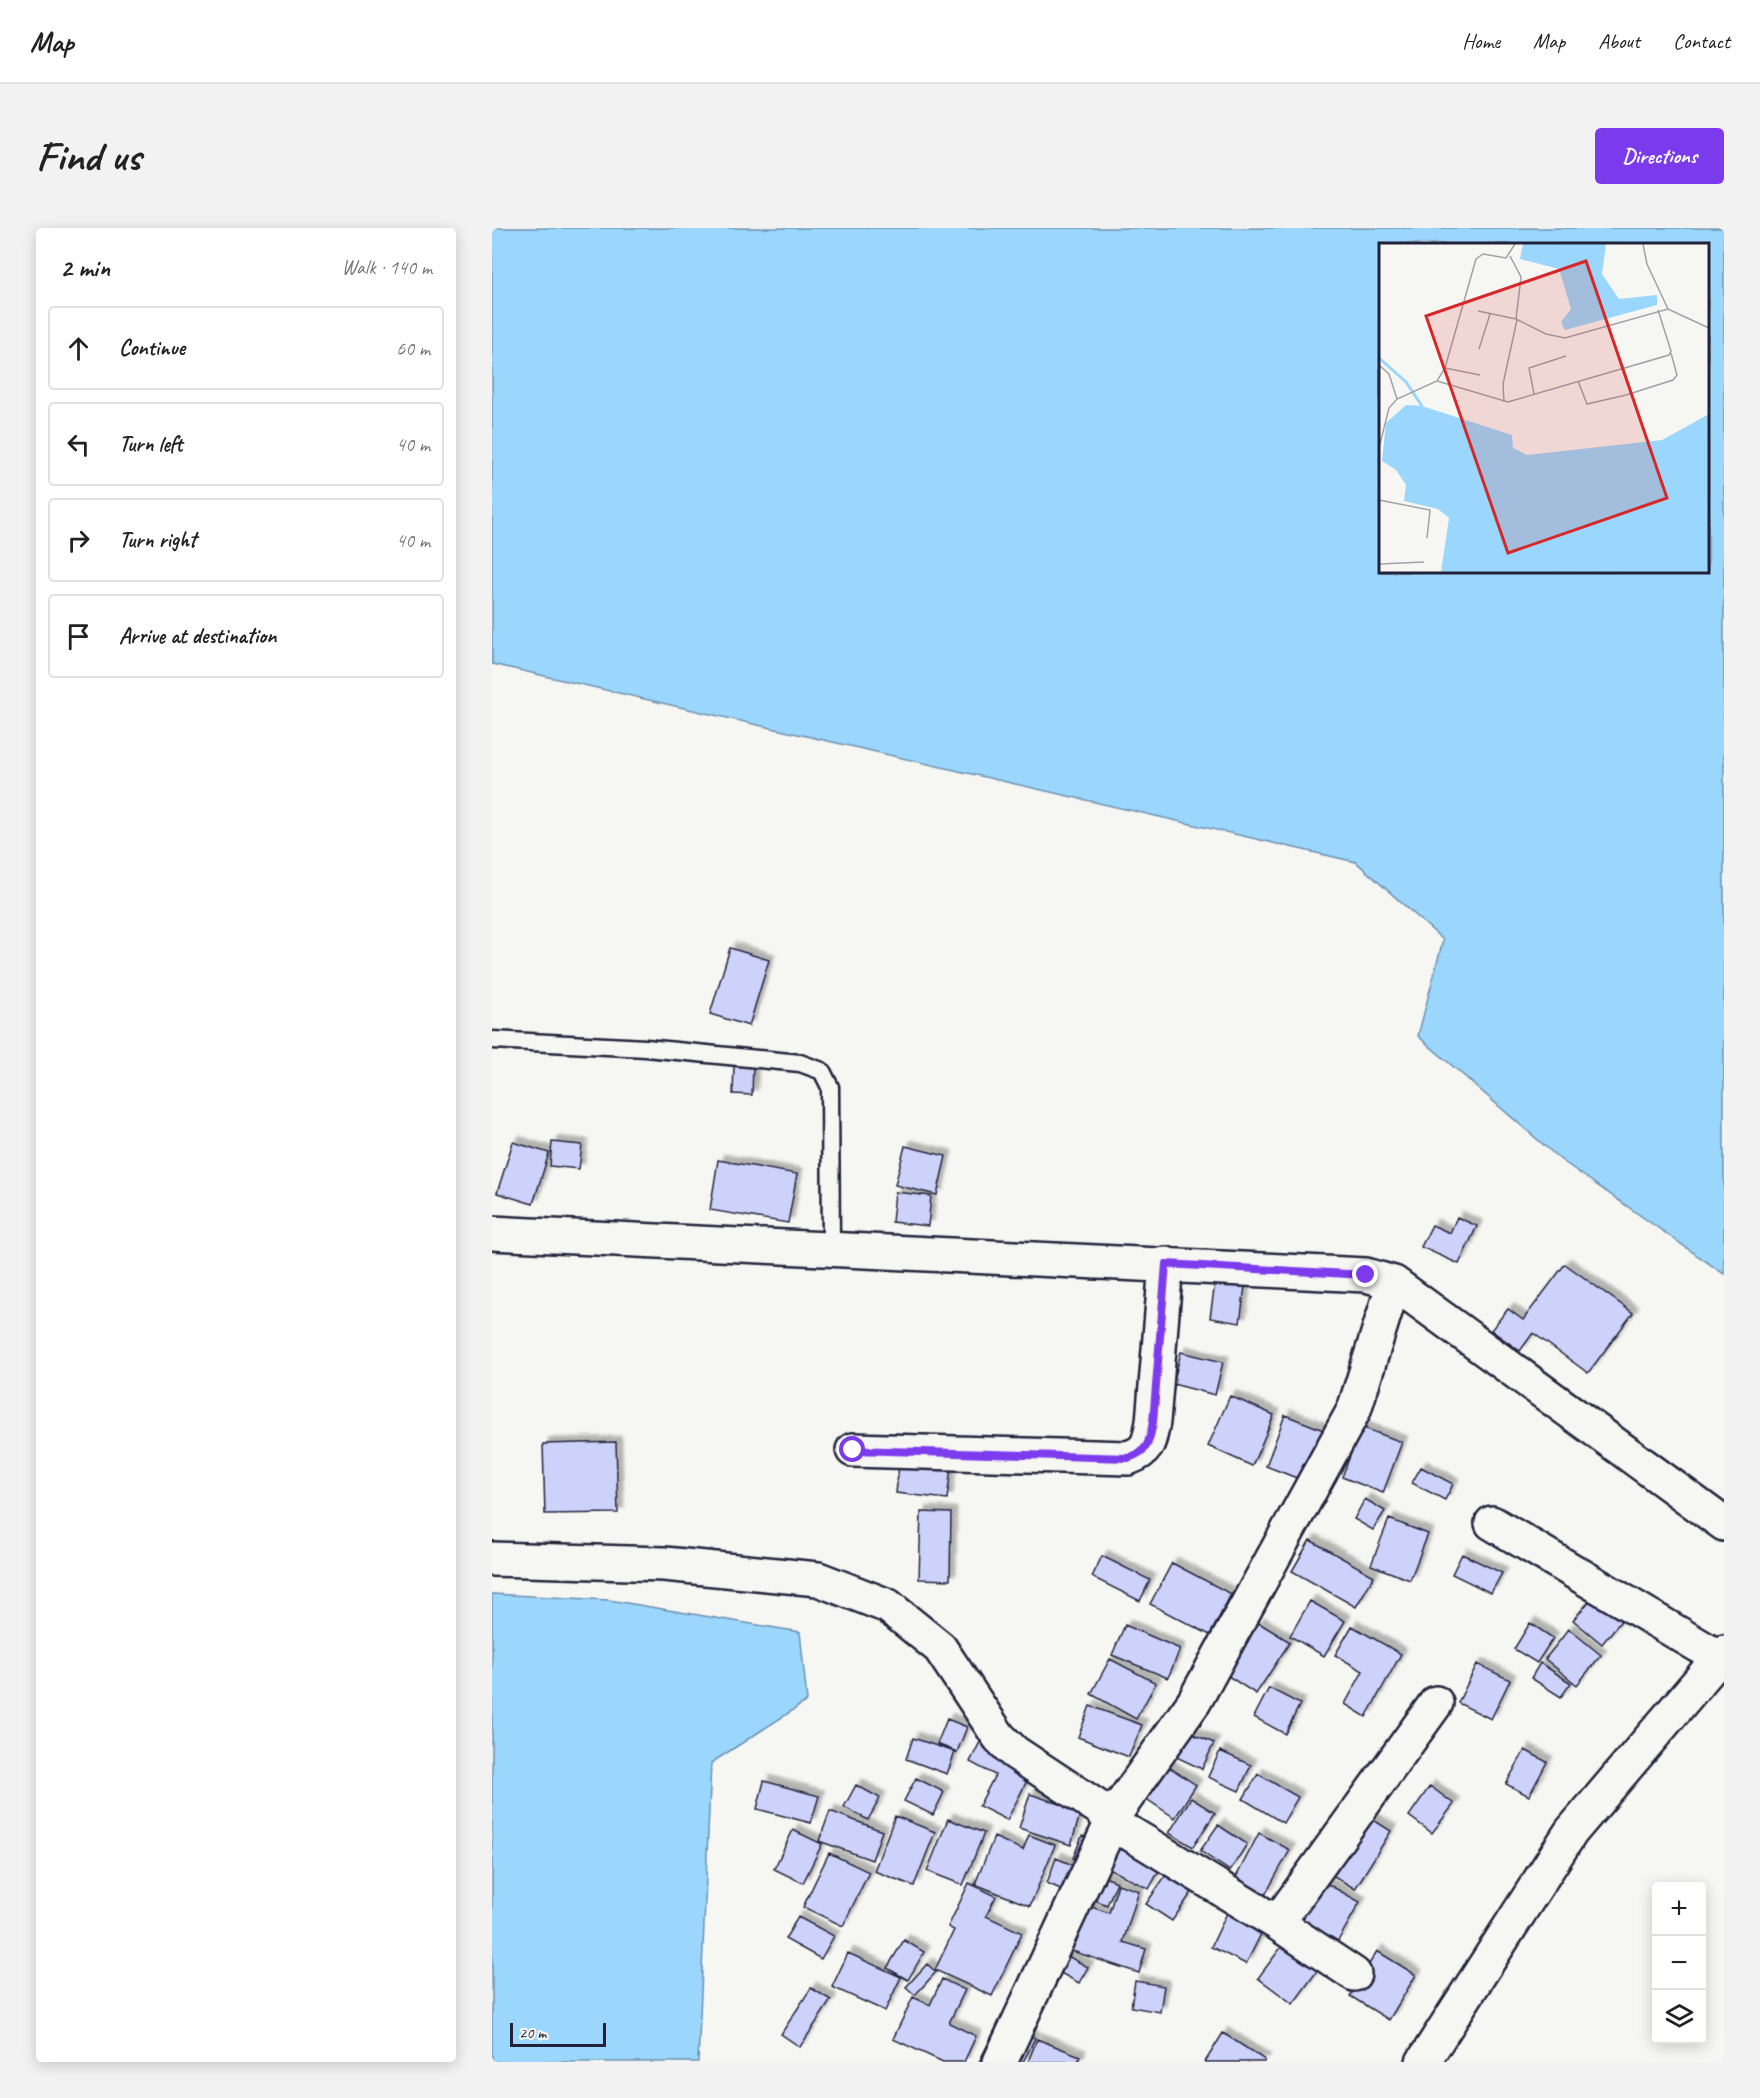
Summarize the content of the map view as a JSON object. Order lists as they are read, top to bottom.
{
  "scale_bar": "20 m",
  "page": {
    "header": "Map",
    "nav": [
      "Home",
      "Map",
      "About",
      "Contact"
    ],
    "buttons": "Directions",
    "title": "Find us",
    "heading": ["2 min", "Walk · 140 m"],
    "list": [
      ["Continue", "60 m"],
      ["Turn left", "40 m"],
      ["Turn right", "40 m"],
      "Arrive at destination"
    ],
    "map_buttons": ["+", "−"],
    "scale": "20 m"
  }
}
